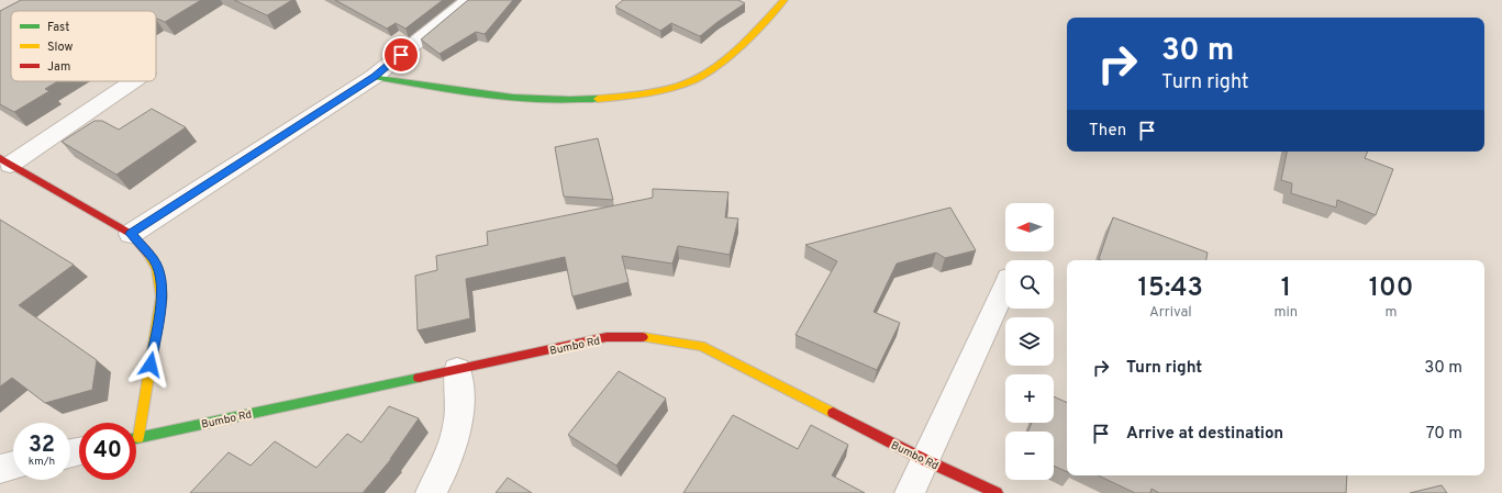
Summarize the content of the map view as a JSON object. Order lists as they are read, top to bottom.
{
  "streets": {
    "street": ["Bumbo Rd"]
  },
  "legend": ["Fast", "Slow", "Jam"],
  "north": "left",
  "page": {
    "turn": ["30 m", "Turn right"],
    "then": "Then",
    "map_buttons": ["+", "−"],
    "eta": [
      "15:43",
      "Arrival",
      "1",
      "min",
      "100",
      "m"
    ],
    "list": [
      {
        "name": "Turn right",
        "value": "30 m"
      },
      {
        "name": "Arrive at destination",
        "value": "70 m"
      }
    ],
    "speed": "32 km/h",
    "limit": "40"
  }
}
